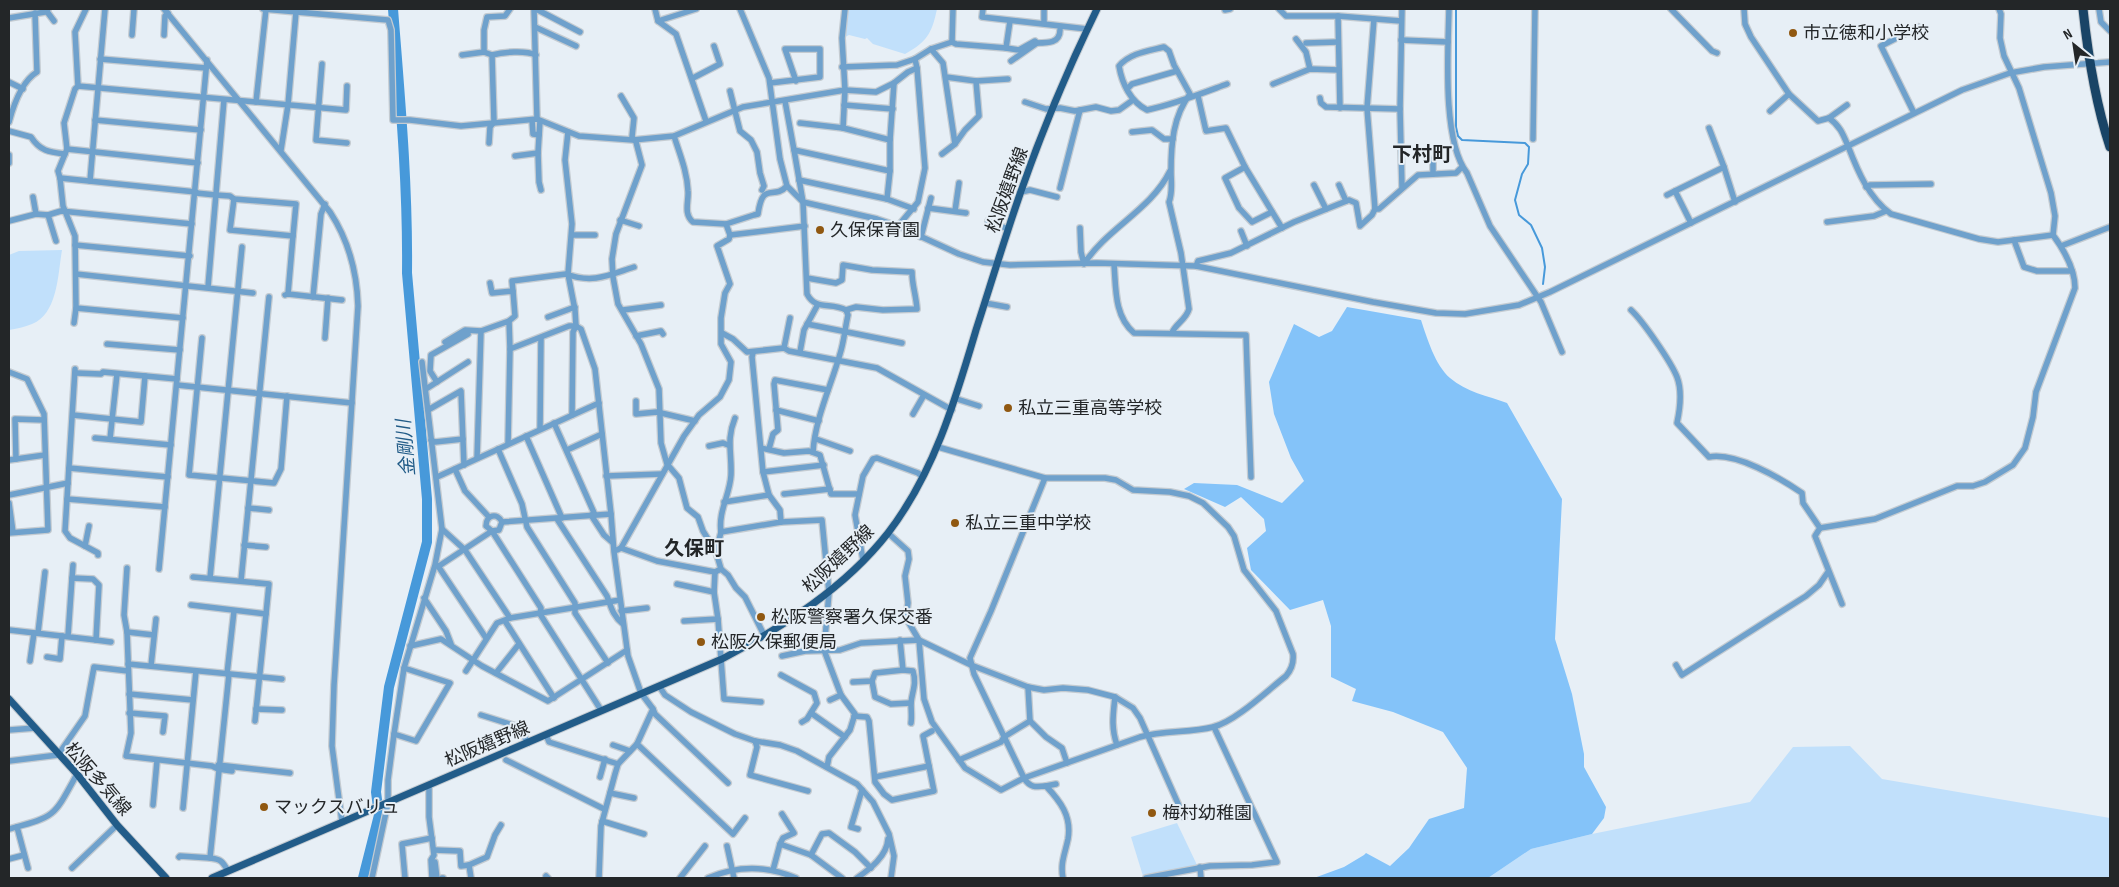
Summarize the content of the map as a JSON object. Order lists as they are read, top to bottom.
{
  "streets": {
    "main road": ["松阪嬉野線", "松阪多気線"]
  },
  "districts": ["下村町", "久保町"],
  "water": ["金剛川"],
  "places": [
    "市立徳和小学校",
    "久保保育園",
    "私立三重高等学校",
    "私立三重中学校",
    "松阪警察署久保交番",
    "松阪久保郵便局",
    "マックスバリュ",
    "梅村幼稚園"
  ],
  "north": "top left"
}
